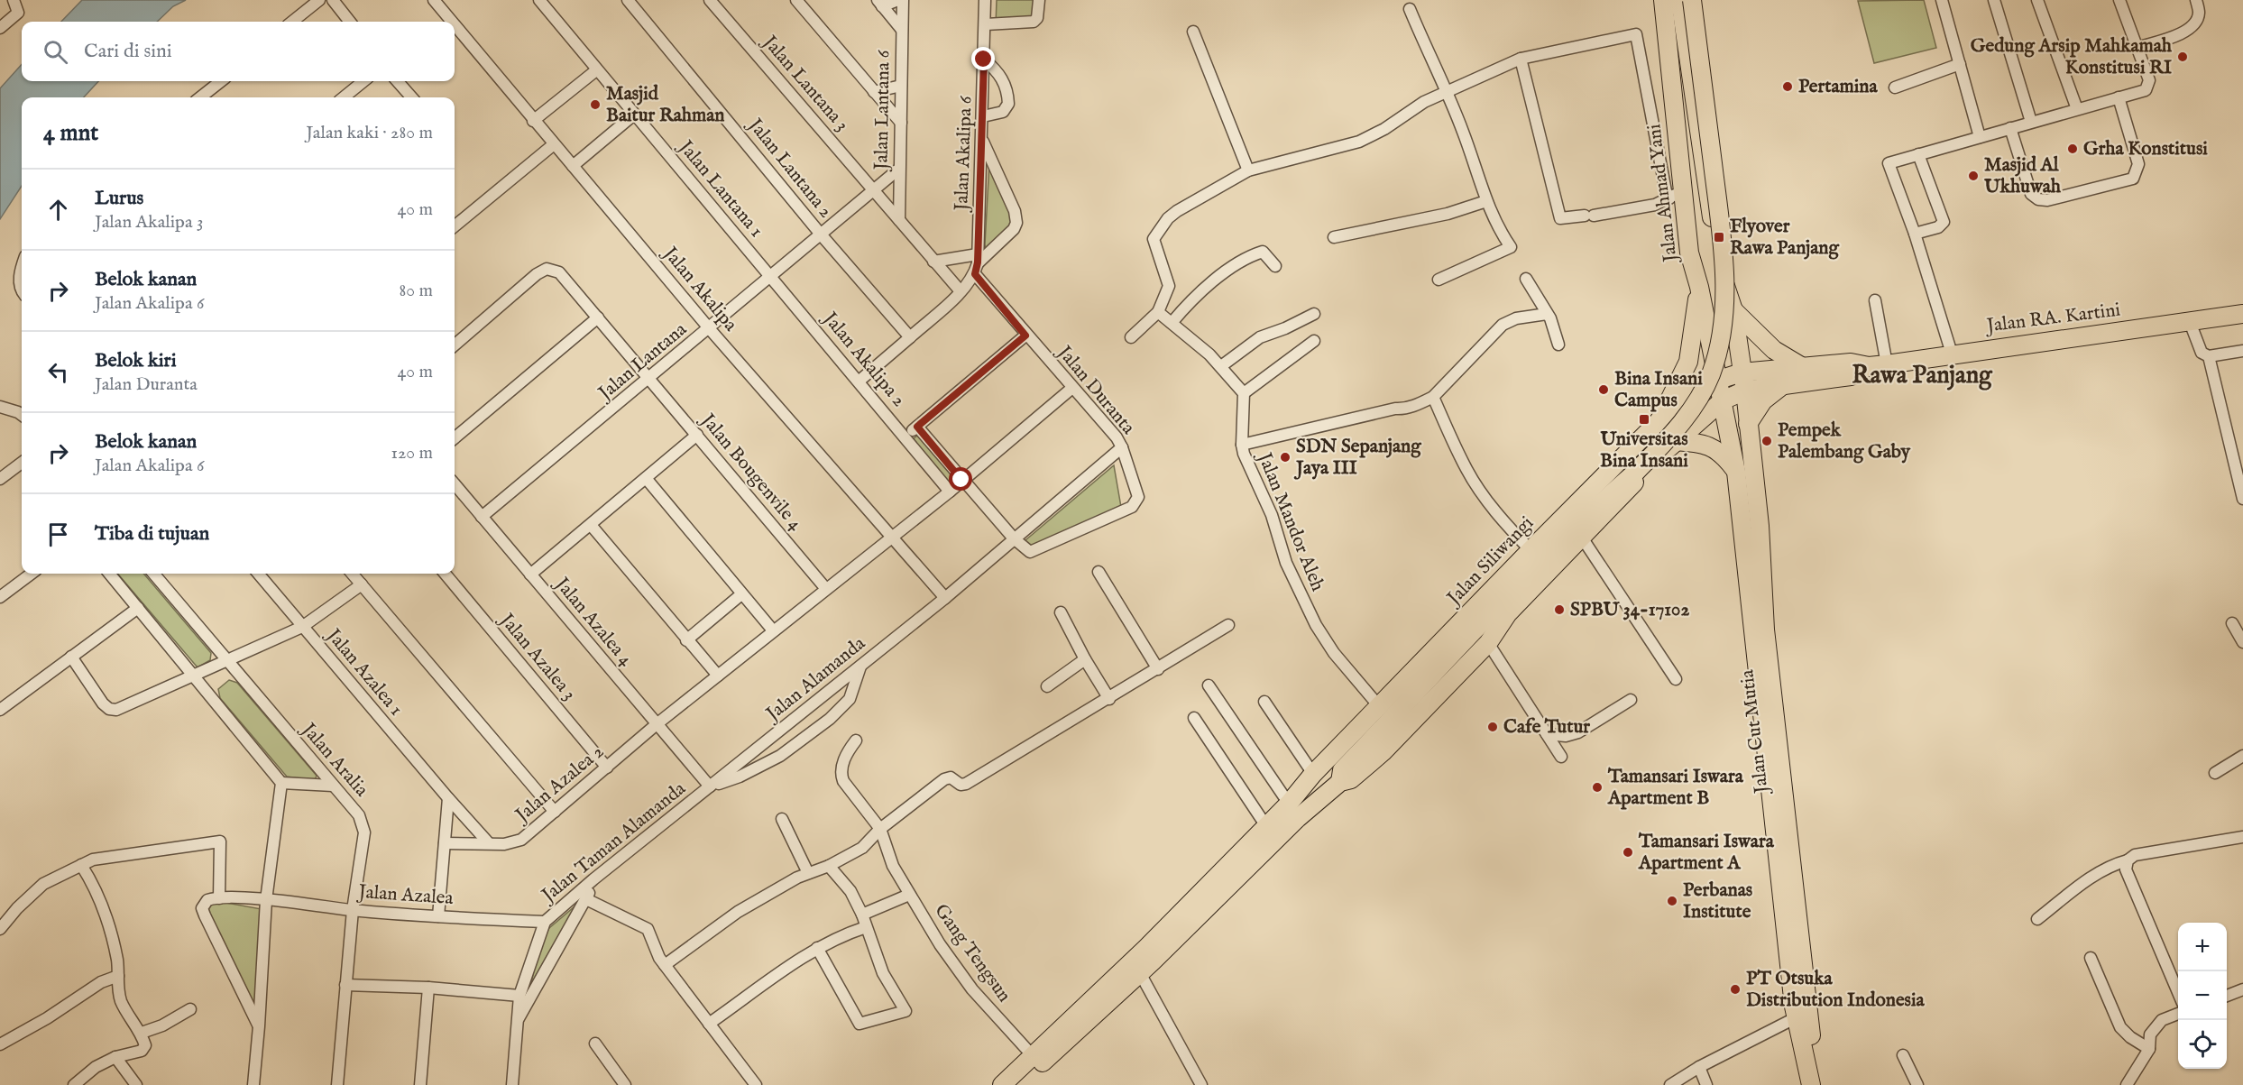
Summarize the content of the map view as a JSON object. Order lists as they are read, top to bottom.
{
  "streets": {
    "main road": [
      "Jalan Ahmad Yani",
      "Jalan RA. Kartini",
      "Jalan Siliwangi",
      "Jalan Cut Mutia"
    ],
    "street": [
      "Jalan Lantana 3",
      "Jalan Lantana 6",
      "Jalan Akalipa 6",
      "Jalan Lantana 2",
      "Jalan Lantana 1",
      "Jalan Akalipa",
      "Jalan Akalipa 2",
      "Jalan Lantana",
      "Jalan Duranta",
      "Jalan Bougenvile 4",
      "Jalan Mandor Aleh",
      "Jalan Azalea 4",
      "Jalan Azalea 3",
      "Jalan Azalea 1",
      "Jalan Alamanda",
      "Jalan Aralia",
      "Jalan Azalea 2",
      "Jalan Taman Alamanda",
      "Jalan Azalea",
      "Gang Tengsun"
    ]
  },
  "crossings": [
    ["Jalan Lantana 3", "Jalan Lantana 6"],
    ["Jalan Lantana 3", "Jalan Lantana"],
    ["Jalan Lantana 6", "Jalan Lantana"],
    ["Jalan Akalipa 6", "Jalan Duranta"],
    ["Jalan Lantana 2", "Jalan Lantana"],
    ["Jalan Lantana 1", "Jalan Akalipa 2"],
    ["Jalan Lantana 1", "Jalan Lantana"],
    ["Jalan Ahmad Yani", "Jalan RA. Kartini"],
    ["Jalan Ahmad Yani", "Jalan Siliwangi"],
    ["Jalan Ahmad Yani", "Jalan Cut Mutia"],
    ["Jalan Akalipa", "Jalan Lantana"],
    ["Jalan Akalipa", "Jalan Alamanda"],
    ["Jalan Akalipa", "Jalan Azalea 2"],
    ["Jalan RA. Kartini", "Jalan Siliwangi"],
    ["Jalan RA. Kartini", "Jalan Cut Mutia"],
    ["Jalan Akalipa 2", "Jalan Lantana"],
    ["Jalan Akalipa 2", "Jalan Azalea 2"],
    ["Jalan Lantana", "Jalan Bougenvile 4"],
    ["Jalan Lantana", "Jalan Azalea 4"],
    ["Jalan Duranta", "Jalan Azalea 2"],
    ["Jalan Bougenvile 4", "Jalan Azalea 2"],
    ["Jalan Mandor Aleh", "Jalan Siliwangi"],
    ["Jalan Siliwangi", "Jalan Cut Mutia"],
    ["Jalan Azalea 4", "Jalan Alamanda"],
    ["Jalan Azalea 4", "Jalan Azalea 2"],
    ["Jalan Azalea 4", "Jalan Taman Alamanda"],
    ["Jalan Azalea 3", "Jalan Azalea 2"],
    ["Jalan Azalea 1", "Jalan Azalea 2"],
    ["Jalan Alamanda", "Jalan Taman Alamanda"],
    ["Jalan Aralia", "Jalan Azalea"],
    ["Jalan Taman Alamanda", "Jalan Azalea"]
  ],
  "districts": ["Rawa Panjang"],
  "places": {
    "other": [
      "Gedung Arsip Mahkamah Konstitusi RI",
      "Pertamina",
      "Masjid Baitur Rahman",
      "Grha Konstitusi",
      "Masjid Al Ukhuwah",
      "Bina Insani Campus",
      "Pempek Palembang Gaby",
      "SDN Sepanjang Jaya III",
      "SPBU 34-17102",
      "Cafe Tutur",
      "Tamansari Iswara Apartment B",
      "Tamansari Iswara Apartment A",
      "Perbanas Institute",
      "PT Otsuka Distribution Indonesia"
    ],
    "transit": ["Flyover Rawa Panjang", "Universitas Bina Insani"]
  },
  "page": {
    "search": "Cari di sini",
    "heading": ["4 mnt", "Jalan kaki · 280 m"],
    "list": [
      ["Lurus", "Jalan Akalipa 3", "40 m"],
      ["Belok kanan", "Jalan Akalipa 6", "80 m"],
      ["Belok kiri", "Jalan Duranta", "40 m"],
      ["Belok kanan", "Jalan Akalipa 6", "120 m"],
      "Tiba di tujuan"
    ],
    "map_buttons": ["+", "−"]
  }
}
